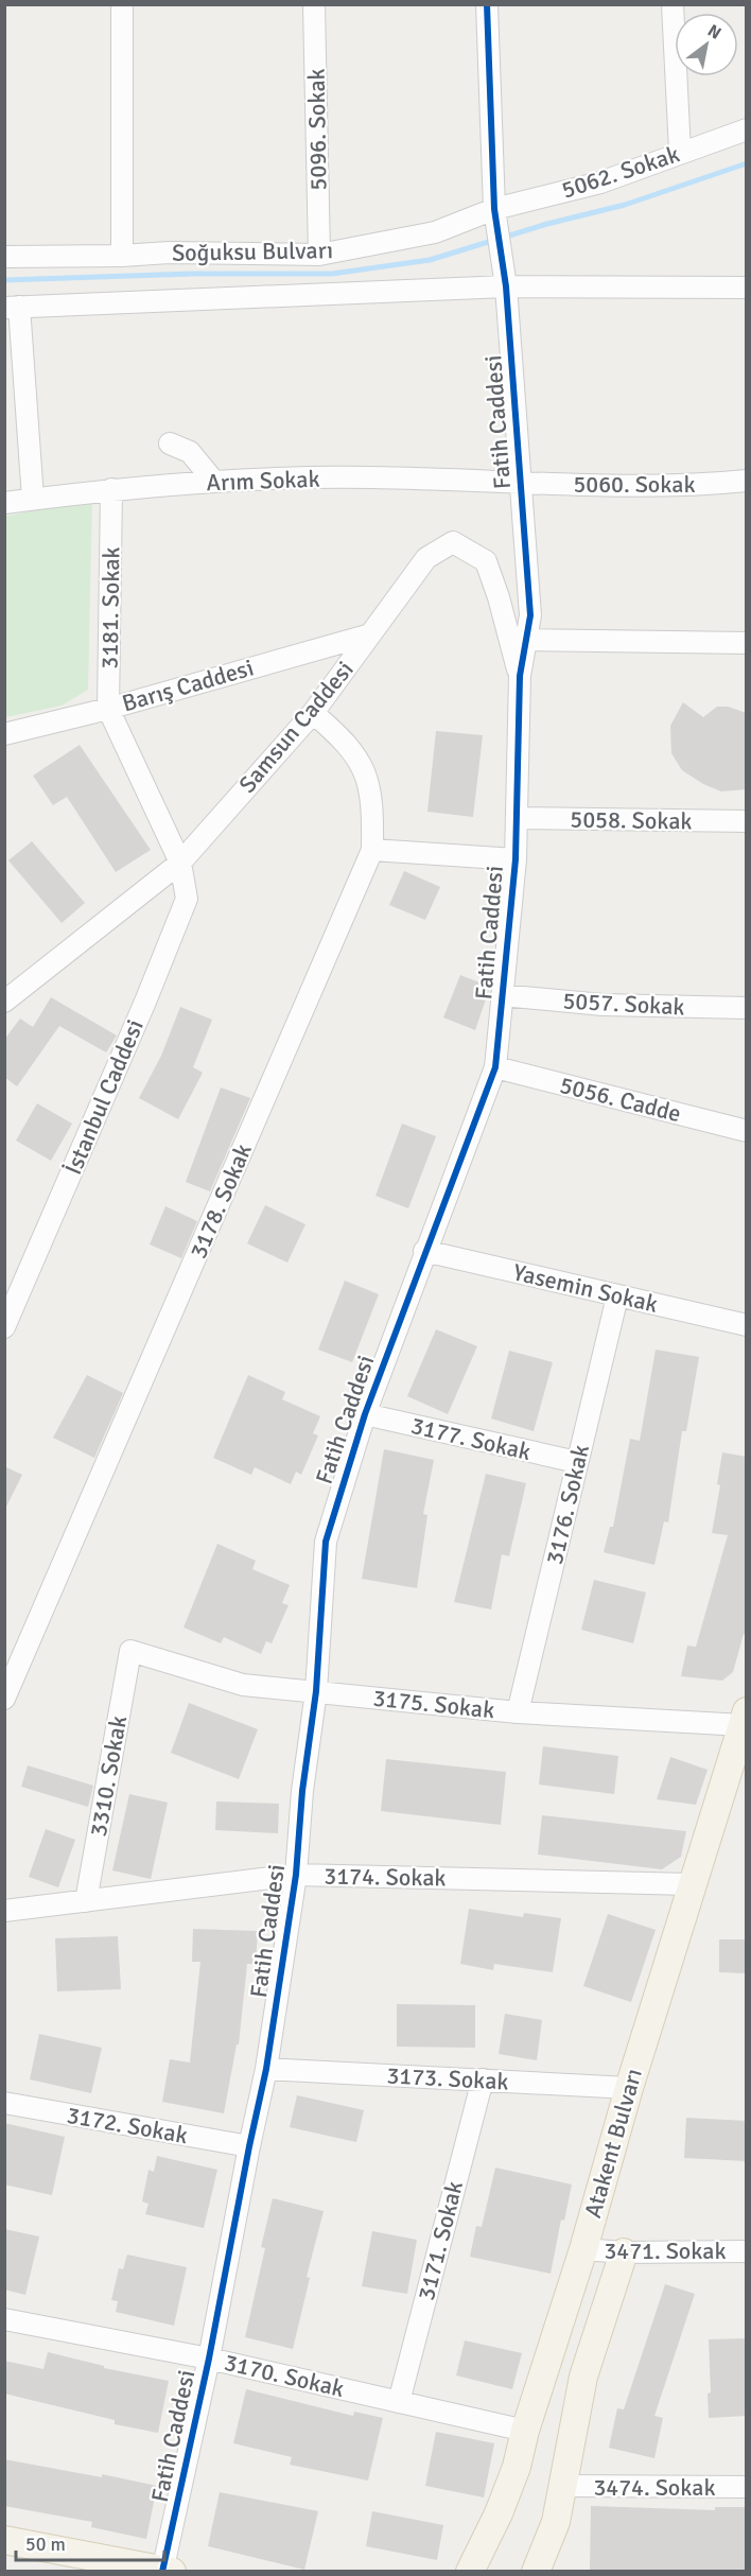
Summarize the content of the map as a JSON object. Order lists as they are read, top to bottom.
{
  "streets": {
    "main road": ["Atakent Bulvarı"],
    "street": [
      "5096. Sokak",
      "5062. Sokak",
      "Soğuksu Bulvarı",
      "Fatih Caddesi",
      "Arım Sokak",
      "5060. Sokak",
      "3181. Sokak",
      "Barış Caddesi",
      "Samsun Caddesi",
      "5058. Sokak",
      "5057. Sokak",
      "İstanbul Caddesi",
      "5056. Cadde",
      "3178. Sokak",
      "Yasemin Sokak",
      "3177. Sokak",
      "3176. Sokak",
      "3175. Sokak",
      "3310. Sokak",
      "3174. Sokak",
      "3173. Sokak",
      "3172. Sokak",
      "3171. Sokak",
      "3471. Sokak",
      "3170. Sokak",
      "3474. Sokak"
    ]
  },
  "crossings": [
    ["5096. Sokak", "Soğuksu Bulvarı"],
    ["5062. Sokak", "Soğuksu Bulvarı"],
    ["5062. Sokak", "Fatih Caddesi"],
    ["Soğuksu Bulvarı", "Fatih Caddesi"],
    ["Fatih Caddesi", "Arım Sokak"],
    ["Fatih Caddesi", "5060. Sokak"],
    ["Fatih Caddesi", "Samsun Caddesi"],
    ["Fatih Caddesi", "5058. Sokak"],
    ["Fatih Caddesi", "5057. Sokak"],
    ["Fatih Caddesi", "5056. Cadde"],
    ["Fatih Caddesi", "Yasemin Sokak"],
    ["Fatih Caddesi", "3177. Sokak"],
    ["Fatih Caddesi", "3175. Sokak"],
    ["Fatih Caddesi", "3174. Sokak"],
    ["Fatih Caddesi", "3173. Sokak"],
    ["Fatih Caddesi", "3172. Sokak"],
    ["Fatih Caddesi", "3170. Sokak"],
    ["Arım Sokak", "5060. Sokak"],
    ["Arım Sokak", "3181. Sokak"],
    ["3181. Sokak", "Barış Caddesi"],
    ["3181. Sokak", "Samsun Caddesi"],
    ["3181. Sokak", "İstanbul Caddesi"],
    ["Barış Caddesi", "Samsun Caddesi"],
    ["Samsun Caddesi", "İstanbul Caddesi"],
    ["Samsun Caddesi", "3178. Sokak"],
    ["Yasemin Sokak", "3176. Sokak"],
    ["3177. Sokak", "3176. Sokak"],
    ["3176. Sokak", "3175. Sokak"],
    ["3175. Sokak", "3310. Sokak"],
    ["3175. Sokak", "Atakent Bulvarı"],
    ["3310. Sokak", "3174. Sokak"],
    ["3174. Sokak", "Atakent Bulvarı"],
    ["3173. Sokak", "Atakent Bulvarı"],
    ["3173. Sokak", "3171. Sokak"],
    ["Atakent Bulvarı", "3471. Sokak"],
    ["Atakent Bulvarı", "3170. Sokak"],
    ["3171. Sokak", "3170. Sokak"]
  ],
  "scale_bar": "50 m",
  "north": "top right"
}
